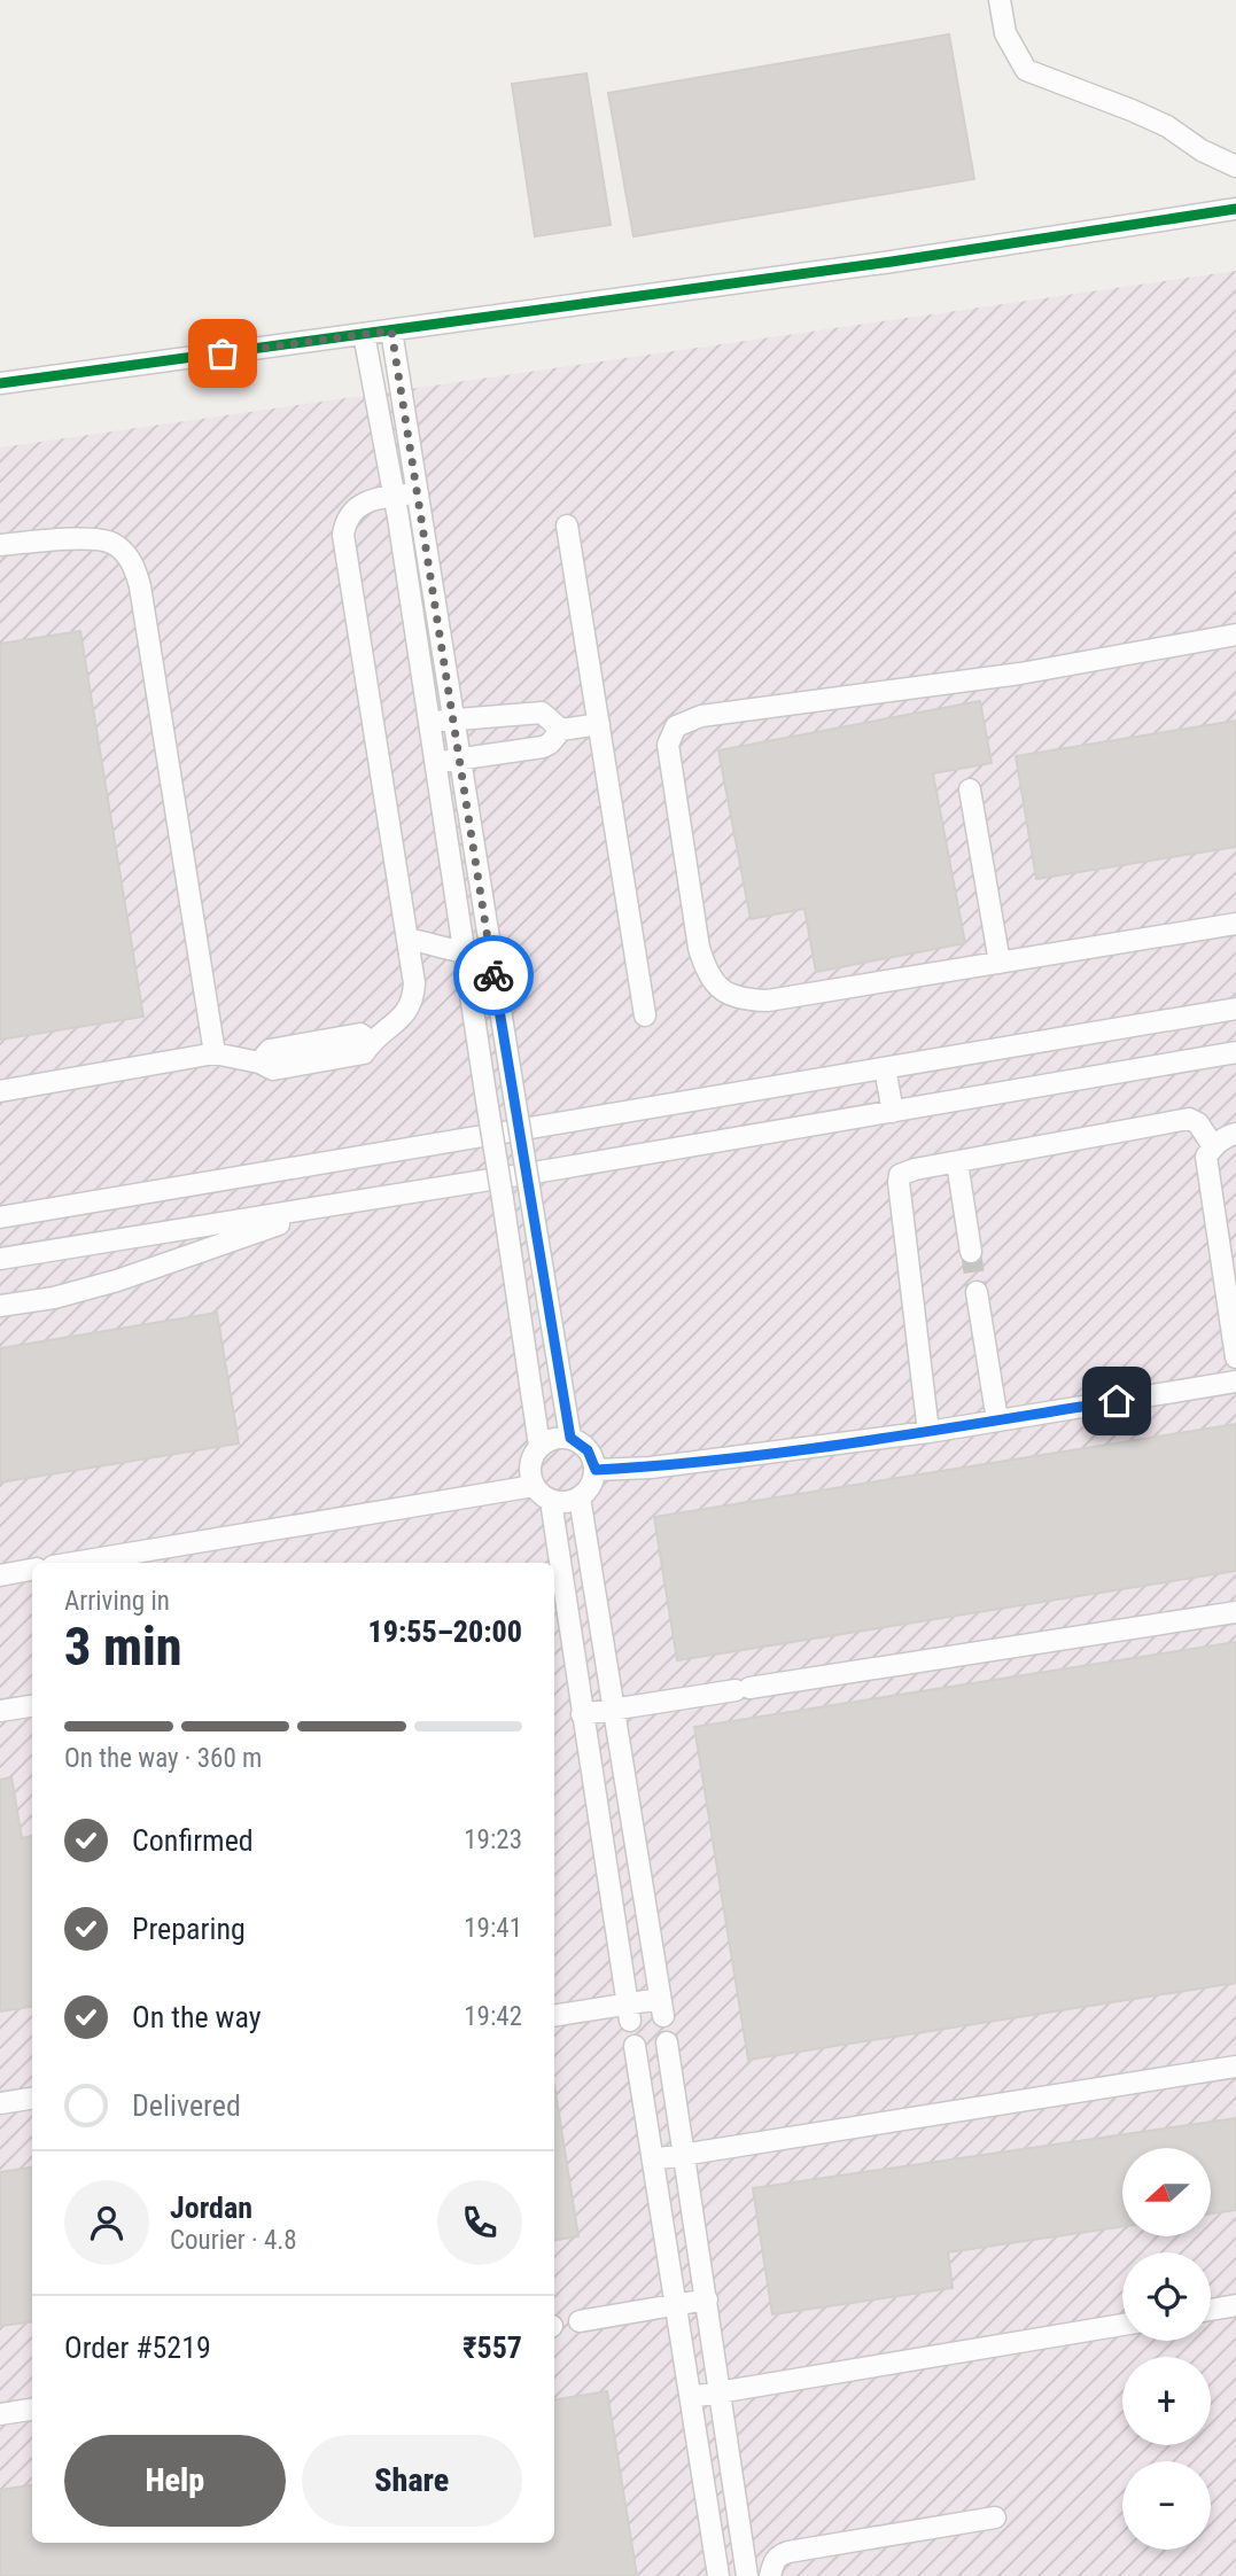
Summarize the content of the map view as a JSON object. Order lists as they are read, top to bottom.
{
  "north": "left",
  "page": {
    "heading": ["3 min", "Arriving in", "19:55–20:00"],
    "panel": [
      "Jordan",
      "Courier · 4.8",
      "Order #5219",
      "₹557"
    ],
    "bar": "On the way · 360 m",
    "list": [
      ["Confirmed", "19:23"],
      ["Preparing", "19:41"],
      ["On the way", "19:42"],
      "Delivered"
    ],
    "map_buttons": ["+", "−"],
    "buttons": ["Help", "Share"]
  }
}
